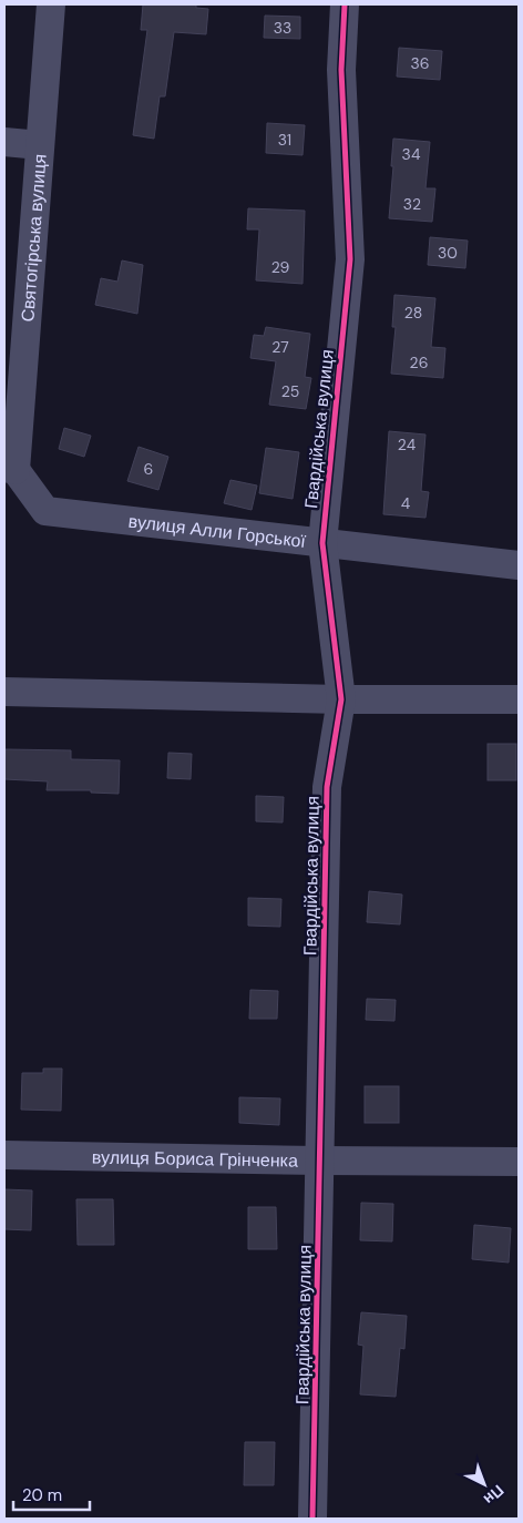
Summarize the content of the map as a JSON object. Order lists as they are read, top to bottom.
{
  "streets": {
    "street": [
      "Святогірська вулиця",
      "Гвардійська вулиця",
      "вулиця Алли Горської",
      "вулиця Бориса Грінченка"
    ]
  },
  "crossings": [
    ["Святогірська вулиця", "вулиця Алли Горської"],
    ["Гвардійська вулиця", "вулиця Алли Горської"],
    ["Гвардійська вулиця", "вулиця Бориса Грінченка"]
  ],
  "house_numbers": [
    "33",
    "36",
    "31",
    "34",
    "32",
    "30",
    "29",
    "28",
    "27",
    "26",
    "25",
    "24",
    "6",
    "4"
  ],
  "scale_bar": "20 m",
  "north": "bottom right"
}
